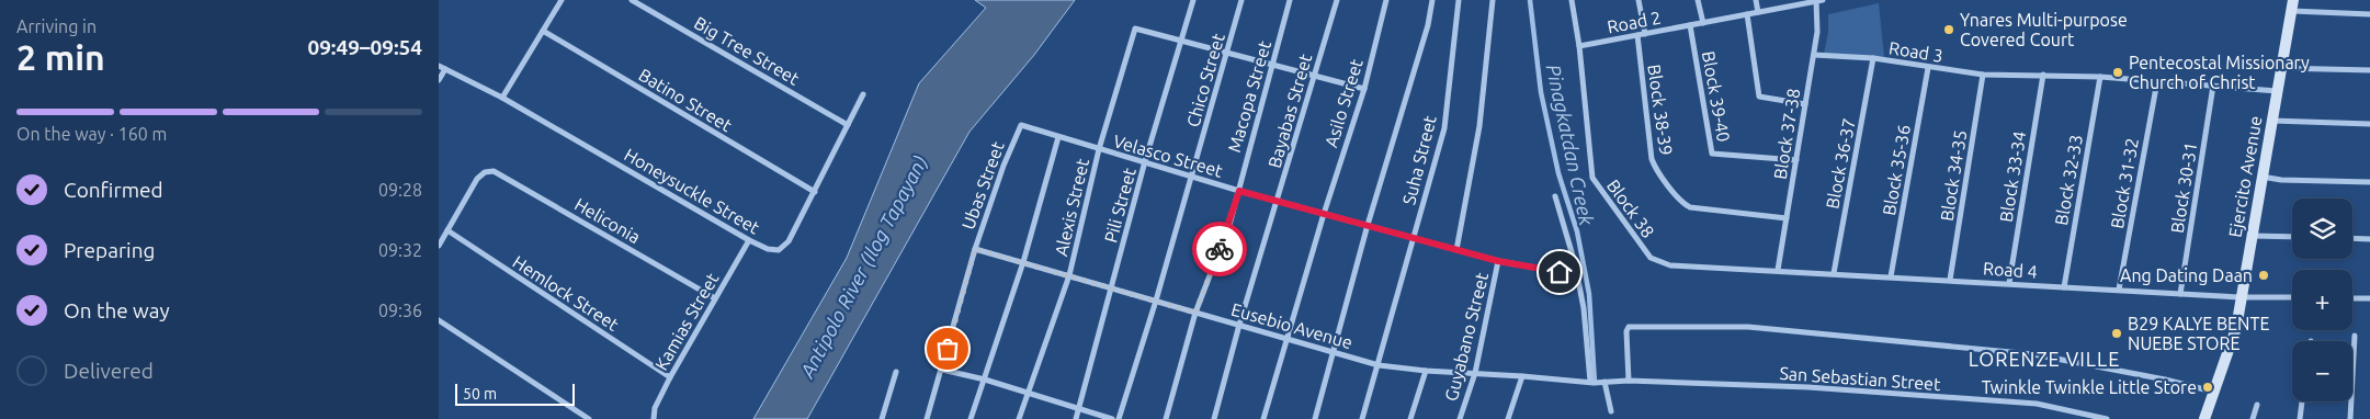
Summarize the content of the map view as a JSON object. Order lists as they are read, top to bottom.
{
  "streets": {
    "main road": ["Ejercito Avenue"],
    "street": [
      "Road 2",
      "Big Tree Street",
      "Road 3",
      "Chico Street",
      "Macopa Street",
      "Block 39-40",
      "Batino Street",
      "Asilo Street",
      "Block 38-39",
      "Bayabas Street",
      "Block 37-38",
      "Velasco Street",
      "Suha Street",
      "Block 36-37",
      "Block 35-36",
      "Block 34-35",
      "Block 33-34",
      "Block 32-33",
      "Block 31-32",
      "Ubas Street",
      "Block 30-31",
      "Honeysuckle Street",
      "Pili Street",
      "Alexis Street",
      "Block 38",
      "Heliconia",
      "Road 4",
      "Hemlock Street",
      "Kamias Street",
      "Eusebio Avenue",
      "Guyabano Street",
      "San Sebastian Street"
    ]
  },
  "crossings": [
    ["Road 2", "Block 39-40"],
    ["Road 2", "Block 38-39"],
    ["Road 2", "Block 37-38"],
    ["Road 2", "Block 38"],
    ["Big Tree Street", "Honeysuckle Street"],
    ["Road 3", "Block 37-38"],
    ["Road 3", "Block 36-37"],
    ["Road 3", "Block 35-36"],
    ["Road 3", "Block 34-35"],
    ["Road 3", "Block 33-34"],
    ["Road 3", "Ejercito Avenue"],
    ["Road 3", "Block 32-33"],
    ["Road 3", "Block 31-32"],
    ["Road 3", "Block 30-31"],
    ["Chico Street", "Velasco Street"],
    ["Chico Street", "Eusebio Avenue"],
    ["Macopa Street", "Velasco Street"],
    ["Macopa Street", "Eusebio Avenue"],
    ["Block 39-40", "Block 37-38"],
    ["Batino Street", "Honeysuckle Street"],
    ["Asilo Street", "Velasco Street"],
    ["Asilo Street", "Eusebio Avenue"],
    ["Block 38-39", "Block 37-38"],
    ["Bayabas Street", "Velasco Street"],
    ["Bayabas Street", "Eusebio Avenue"],
    ["Block 37-38", "Block 38"],
    ["Block 37-38", "Road 4"],
    ["Velasco Street", "Suha Street"],
    ["Velasco Street", "Ubas Street"],
    ["Velasco Street", "Pili Street"],
    ["Velasco Street", "Alexis Street"],
    ["Velasco Street", "Guyabano Street"],
    ["Suha Street", "Eusebio Avenue"],
    ["Block 36-37", "Road 4"],
    ["Block 35-36", "Road 4"],
    ["Block 34-35", "Road 4"],
    ["Block 33-34", "Road 4"],
    ["Ejercito Avenue", "Road 4"],
    ["Block 32-33", "Road 4"],
    ["Block 31-32", "Road 4"],
    ["Ubas Street", "Eusebio Avenue"],
    ["Block 30-31", "Road 4"],
    ["Honeysuckle Street", "Kamias Street"],
    ["Pili Street", "Alexis Street"],
    ["Pili Street", "Eusebio Avenue"],
    ["Alexis Street", "Eusebio Avenue"],
    ["Block 38", "Road 4"],
    ["Heliconia", "Hemlock Street"],
    ["Heliconia", "Kamias Street"],
    ["Hemlock Street", "Kamias Street"],
    ["Eusebio Avenue", "Guyabano Street"],
    ["Eusebio Avenue", "San Sebastian Street"]
  ],
  "districts": ["LORENZE VILLE"],
  "water": ["Pinagkatdan Creek", "Antipolo River (Ilog Tapayan)"],
  "places": [
    "Ynares Multi-purpose Covered Court",
    "Pentecostal Missionary Church of Christ",
    "Ang Dating Daan",
    "B29 KALYE BENTE NUEBE STORE",
    "Twinkle Twinkle Little Store"
  ],
  "scale_bar": "50 m",
  "page": {
    "heading": ["2 min", "Arriving in", "09:49–09:54"],
    "bar": "On the way · 160 m",
    "list": [
      ["Confirmed", "09:28"],
      ["Preparing", "09:32"],
      ["On the way", "09:36"],
      "Delivered"
    ],
    "map_buttons": ["+", "−"],
    "scale": "50 m"
  }
}
